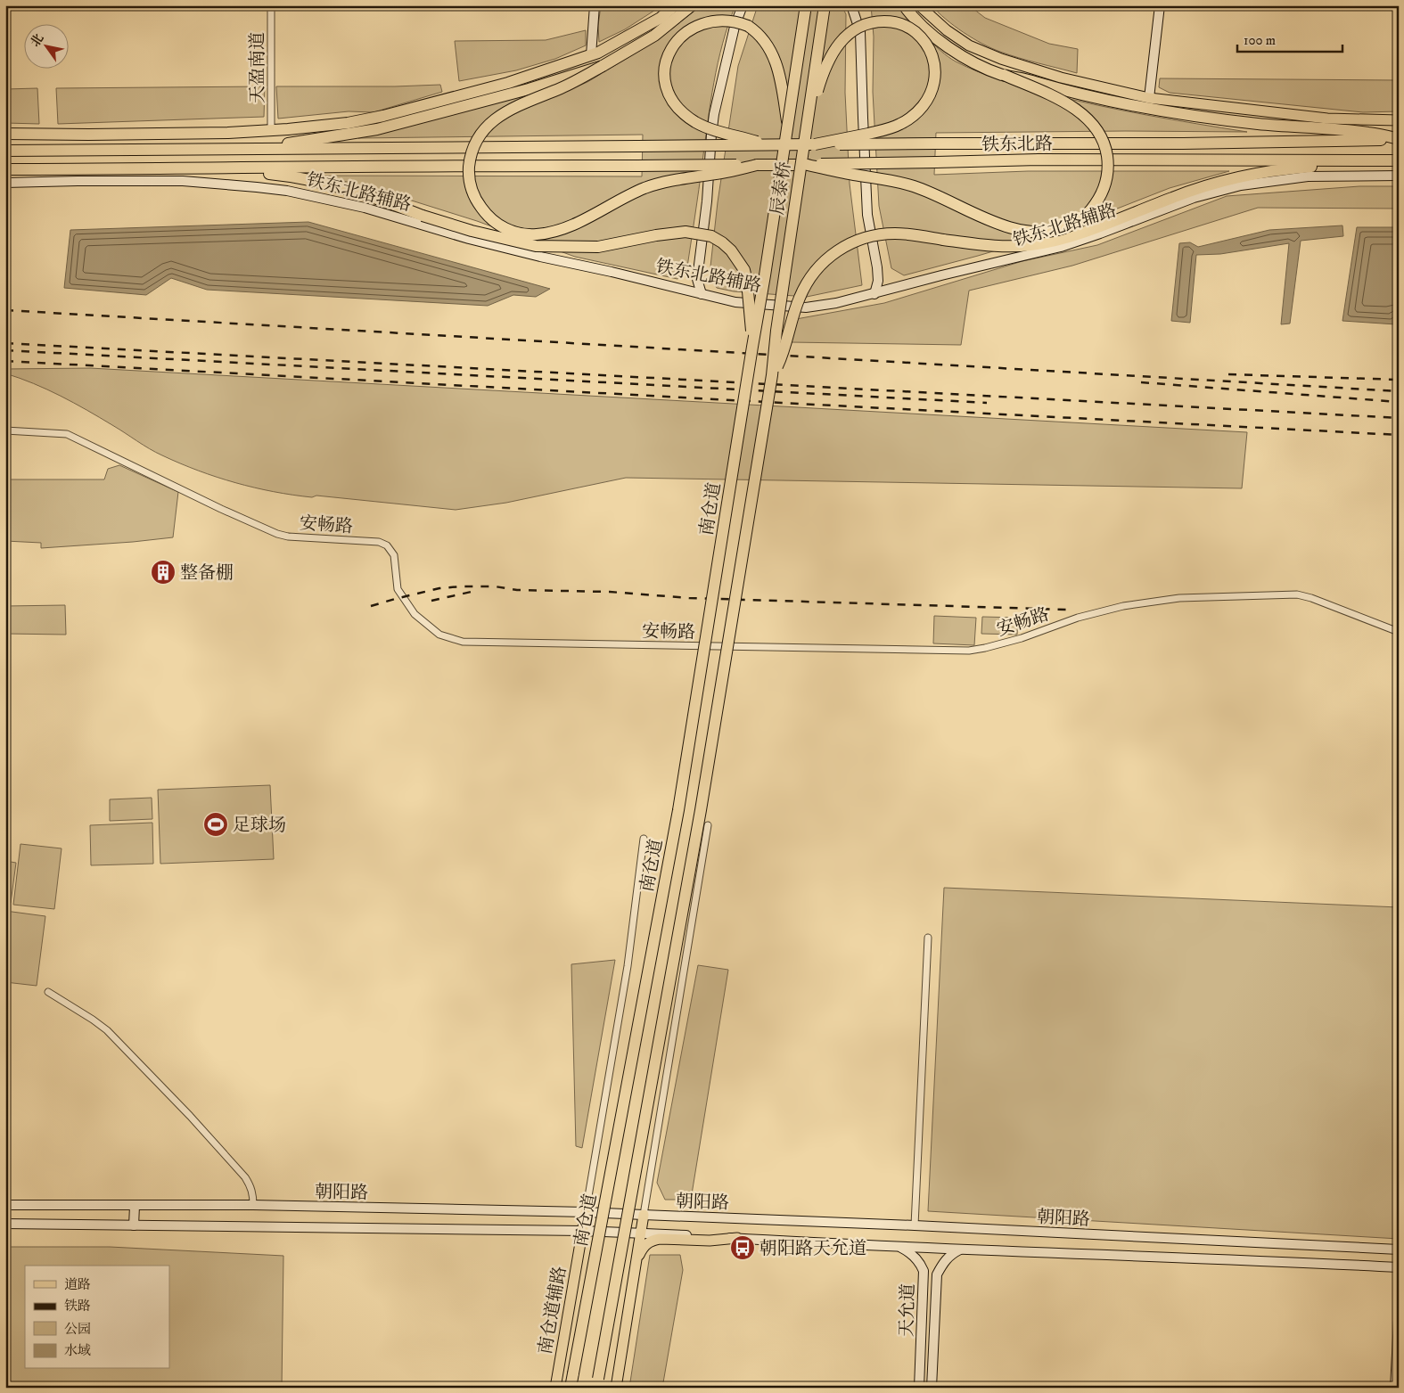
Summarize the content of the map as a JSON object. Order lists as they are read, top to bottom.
{
  "streets": {
    "highway": ["铁东北路", "辰泰桥", "南仓道"],
    "main road": [
      "铁东北路辅路",
      "朝阳路",
      "南仓道辅路",
      "天允道"
    ],
    "street": ["天盈南道", "安畅路"]
  },
  "crossings": [
    ["辰泰桥", "南仓道"],
    ["朝阳路", "南仓道辅路"],
    ["朝阳路", "天允道"]
  ],
  "places": {
    "building": ["整备棚"],
    "sports": ["足球场"],
    "bus stop": ["朝阳路天允道"]
  },
  "legend": [
    "道路",
    "铁路",
    "公园",
    "水域"
  ],
  "scale_bar": "100 m",
  "north": "top left"
}
